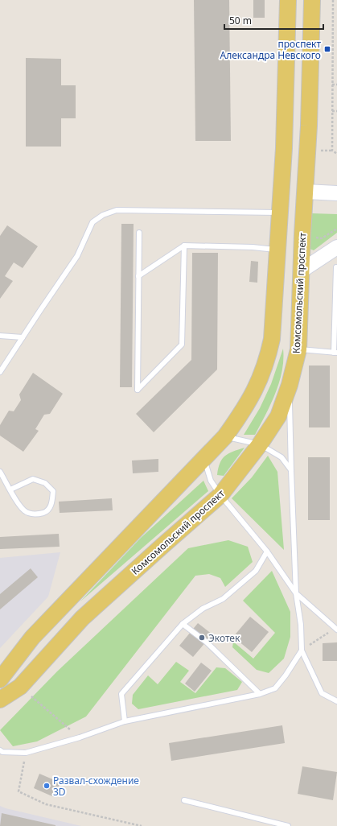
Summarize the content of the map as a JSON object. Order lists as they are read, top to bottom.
{
  "streets": {
    "main road": ["Комсомольский проспект"]
  },
  "places": {
    "transit": ["проспект Александра Невского"],
    "other": ["Экотек", "Развал-схождение 3D"]
  },
  "scale_bar": "50 m"
}
